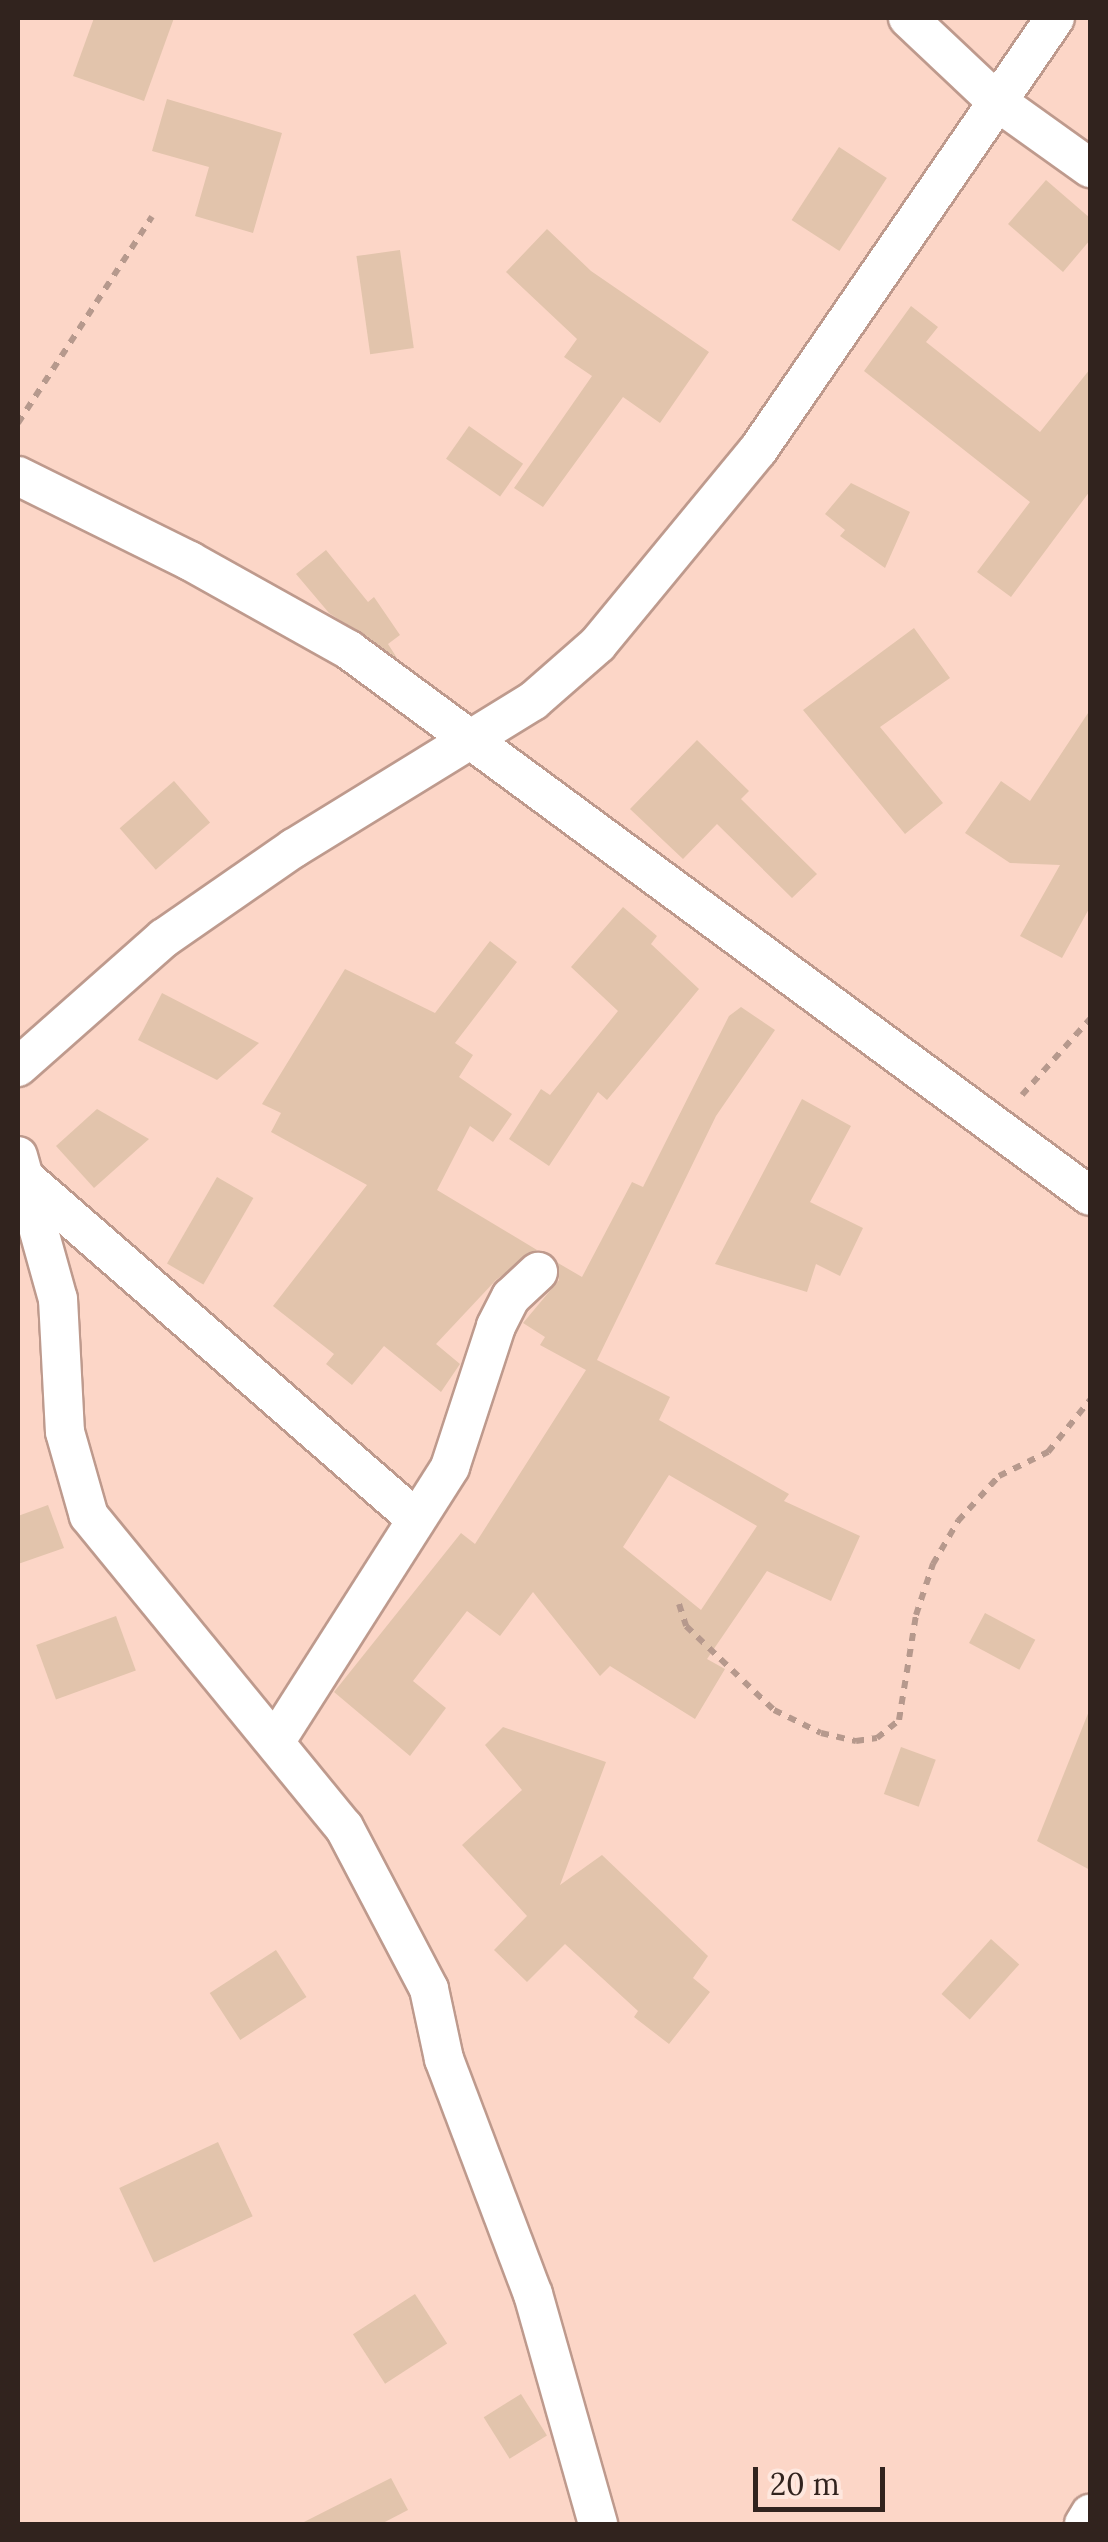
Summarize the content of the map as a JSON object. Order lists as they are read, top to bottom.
{
  "scale_bar": "20 m"
}
